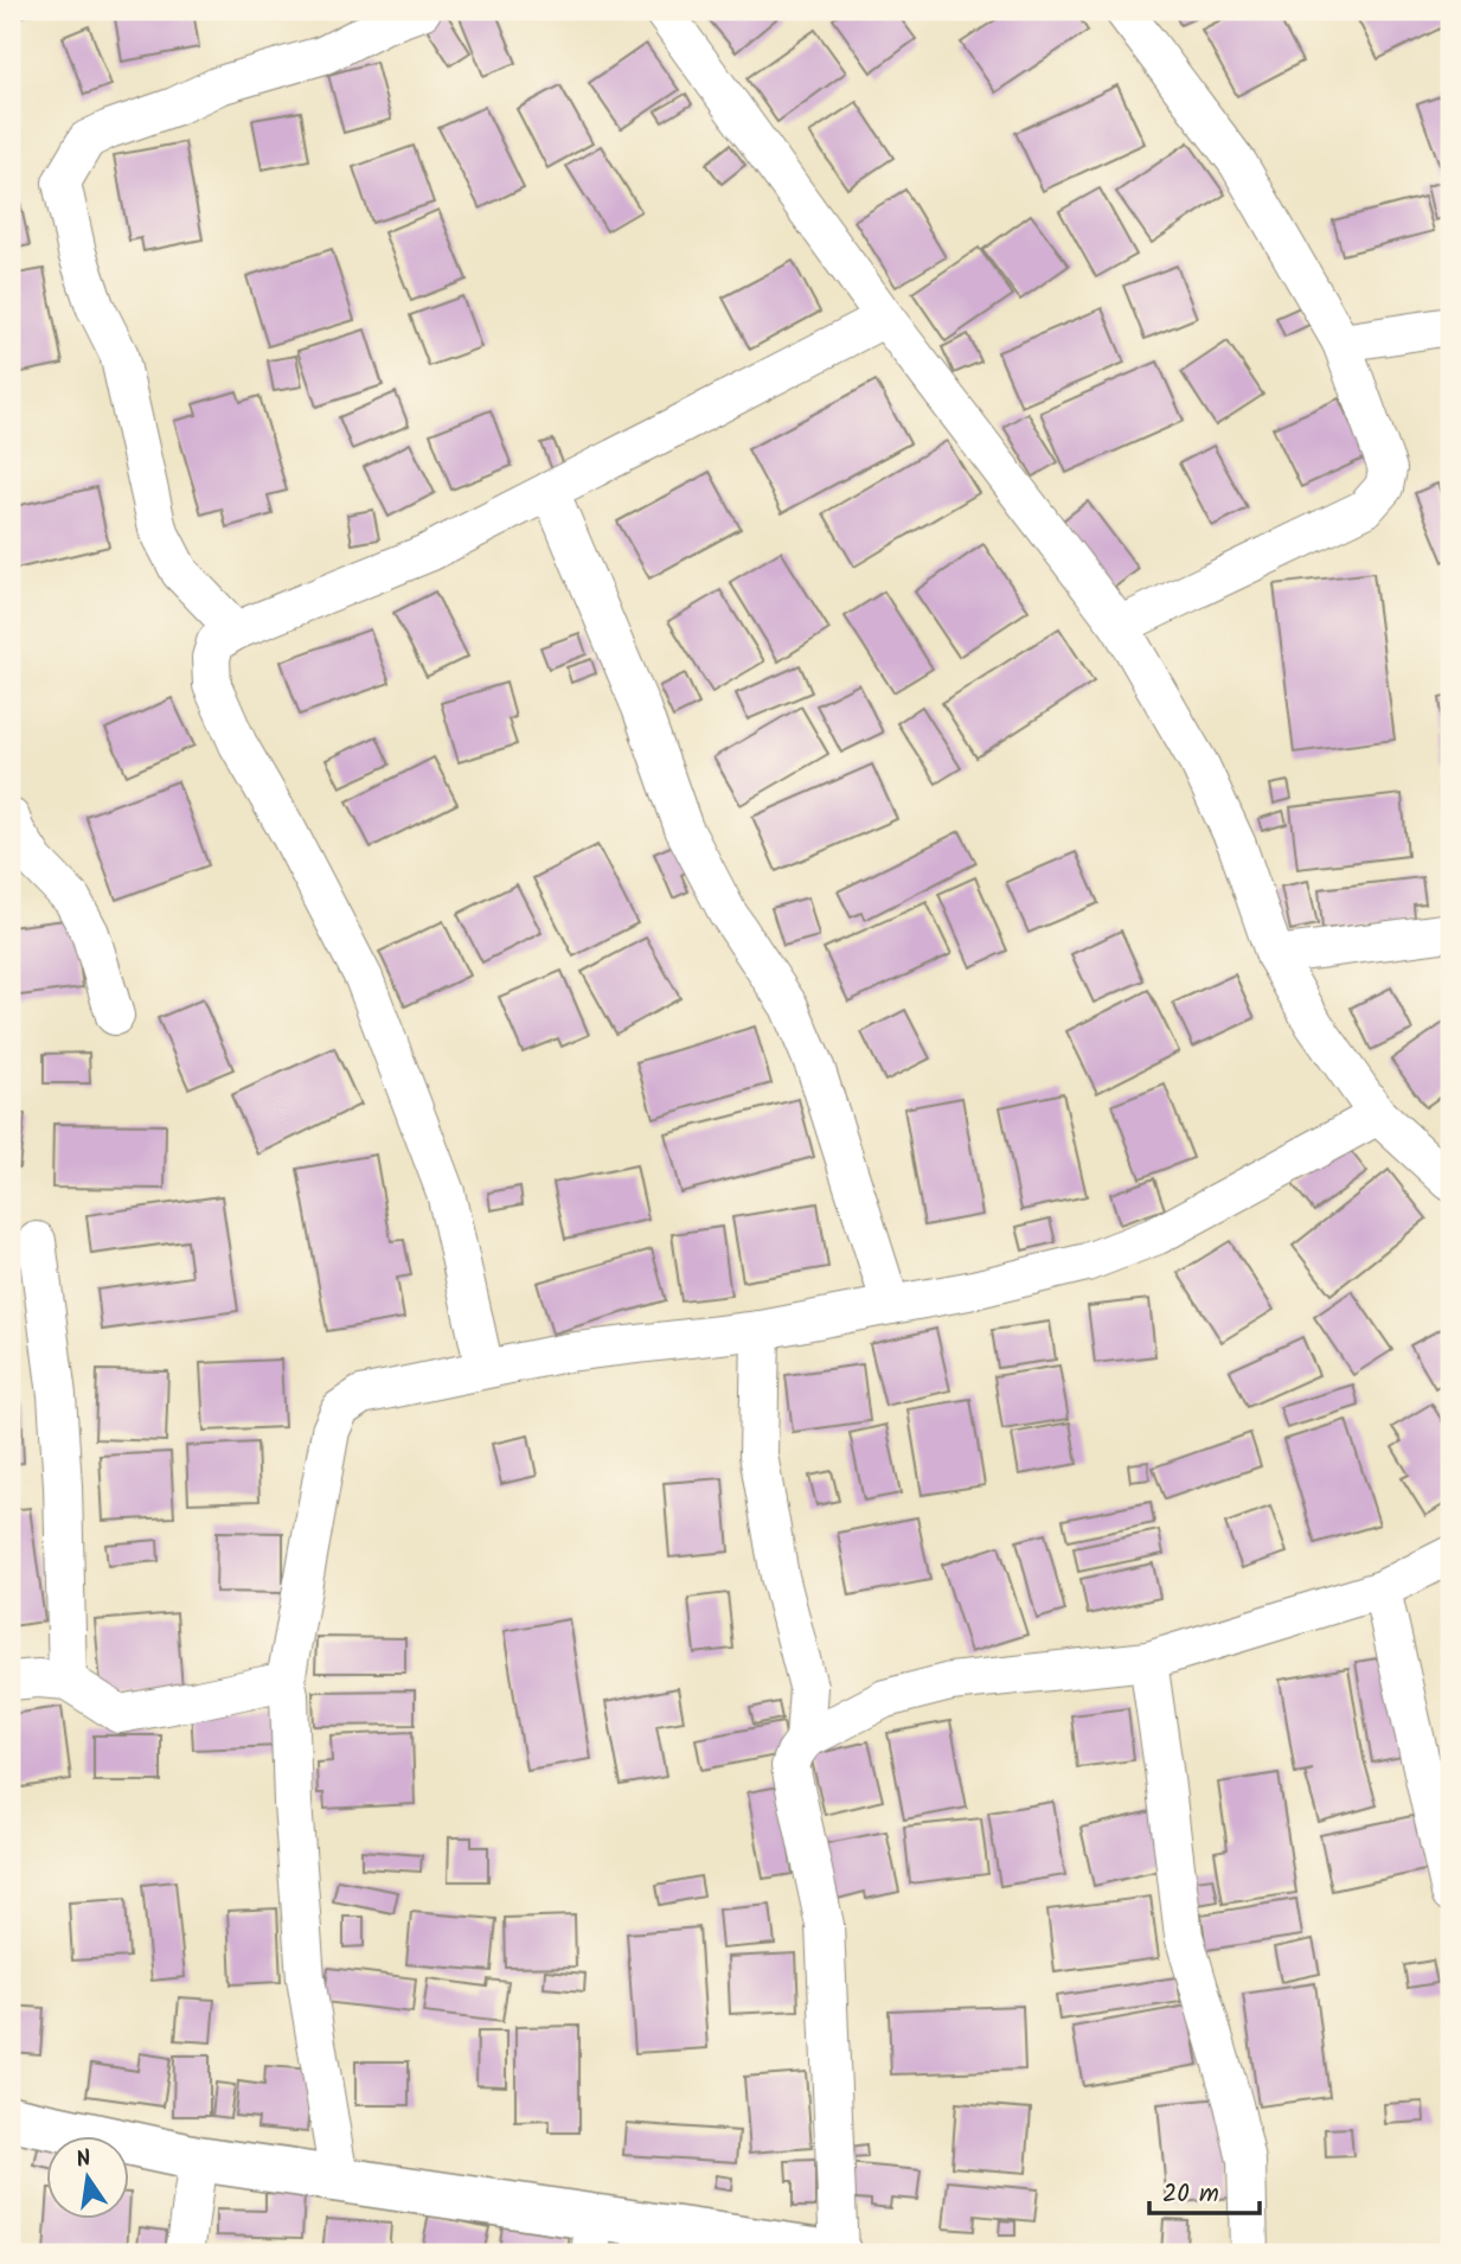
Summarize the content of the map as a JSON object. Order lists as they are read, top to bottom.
{
  "scale_bar": "20 m",
  "north": "top"
}
